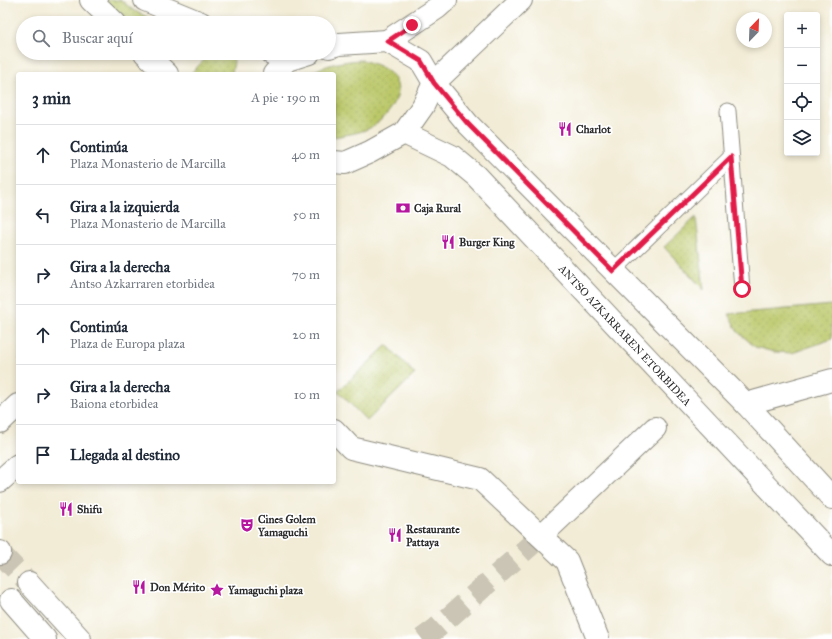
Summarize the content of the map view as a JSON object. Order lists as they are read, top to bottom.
{
  "streets": {
    "street": ["ANTSO AZKARRAREN ETORBIDEA"]
  },
  "places": {
    "restaurant": [
      "Charlot",
      "Burger King",
      "Shifu",
      "Restaurante Pattaya",
      "Don Mérito"
    ],
    "bank": ["Caja Rural"],
    "theatre": ["Cines Golem Yamaguchi"],
    "place": ["Yamaguchi plaza"]
  },
  "north": "top right",
  "page": {
    "map_buttons": ["+", "−"],
    "search": "Buscar aquí",
    "heading": ["3 min", "A pie · 190 m"],
    "list": [
      ["Continúa", "Plaza Monasterio de Marcilla", "40 m"],
      ["Gira a la izquierda", "Plaza Monasterio de Marcilla", "50 m"],
      ["Gira a la derecha", "Antso Azkarraren etorbidea", "70 m"],
      ["Continúa", "Plaza de Europa plaza", "20 m"],
      ["Gira a la derecha", "Baiona etorbidea", "10 m"],
      "Llegada al destino"
    ]
  }
}
